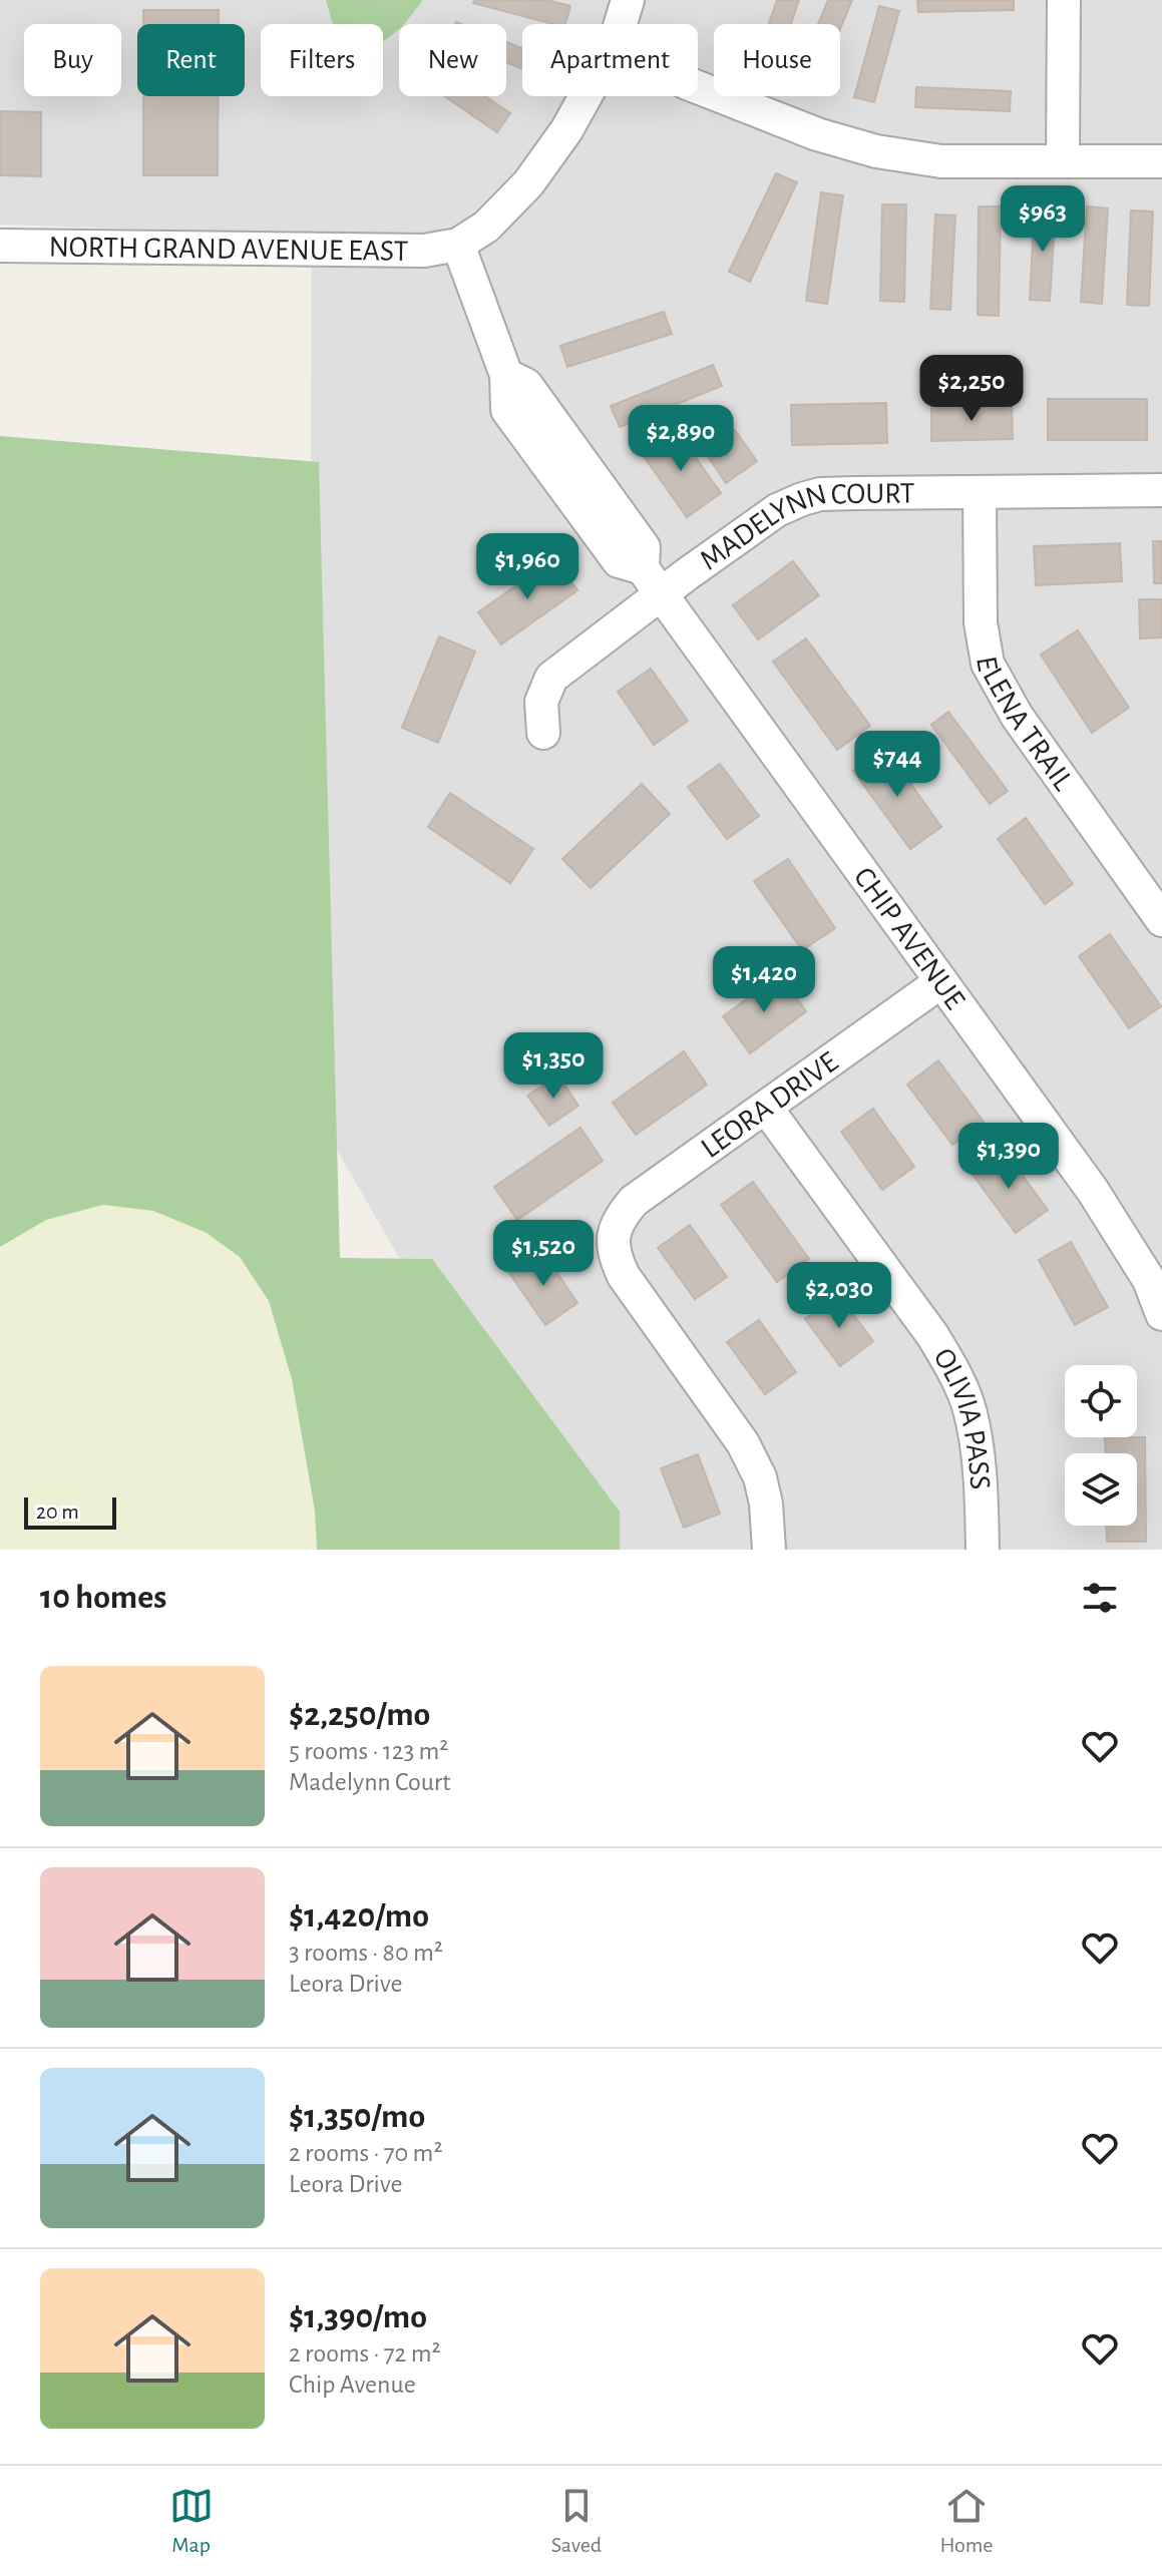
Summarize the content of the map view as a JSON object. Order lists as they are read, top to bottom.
{
  "streets": {
    "street": [
      "NORTH GRAND AVENUE EAST",
      "MADELYNN COURT",
      "ELENA TRAIL",
      "CHIP AVENUE",
      "LEORA DRIVE",
      "OLIVIA PASS"
    ]
  },
  "crossings": [
    ["NORTH GRAND AVENUE EAST", "CHIP AVENUE"],
    ["MADELYNN COURT", "ELENA TRAIL"],
    ["MADELYNN COURT", "CHIP AVENUE"],
    ["CHIP AVENUE", "LEORA DRIVE"],
    ["LEORA DRIVE", "OLIVIA PASS"]
  ],
  "scale_bar": "20 m",
  "page": {
    "chip": [
      "Buy",
      "Rent",
      "Filters",
      "New",
      "Apartment",
      "House"
    ],
    "price": [
      "$963",
      "$2,250",
      "$2,890",
      "$1,960",
      "$744",
      "$1,420",
      "$1,350",
      "$1,390",
      "$1,520",
      "$2,030"
    ],
    "scale": "20 m",
    "heading": "10 homes",
    "list": [
      {
        "name": "$2,250/mo",
        "note": "5 rooms · 123 m² · Madelynn Court"
      },
      {
        "name": "$1,420/mo",
        "note": "3 rooms · 80 m² · Leora Drive"
      },
      {
        "name": "$1,350/mo",
        "note": "2 rooms · 70 m² · Leora Drive"
      },
      {
        "name": "$1,390/mo",
        "note": "2 rooms · 72 m² · Chip Avenue"
      }
    ],
    "tabs": ["Map", "Saved", "Home"]
  }
}
